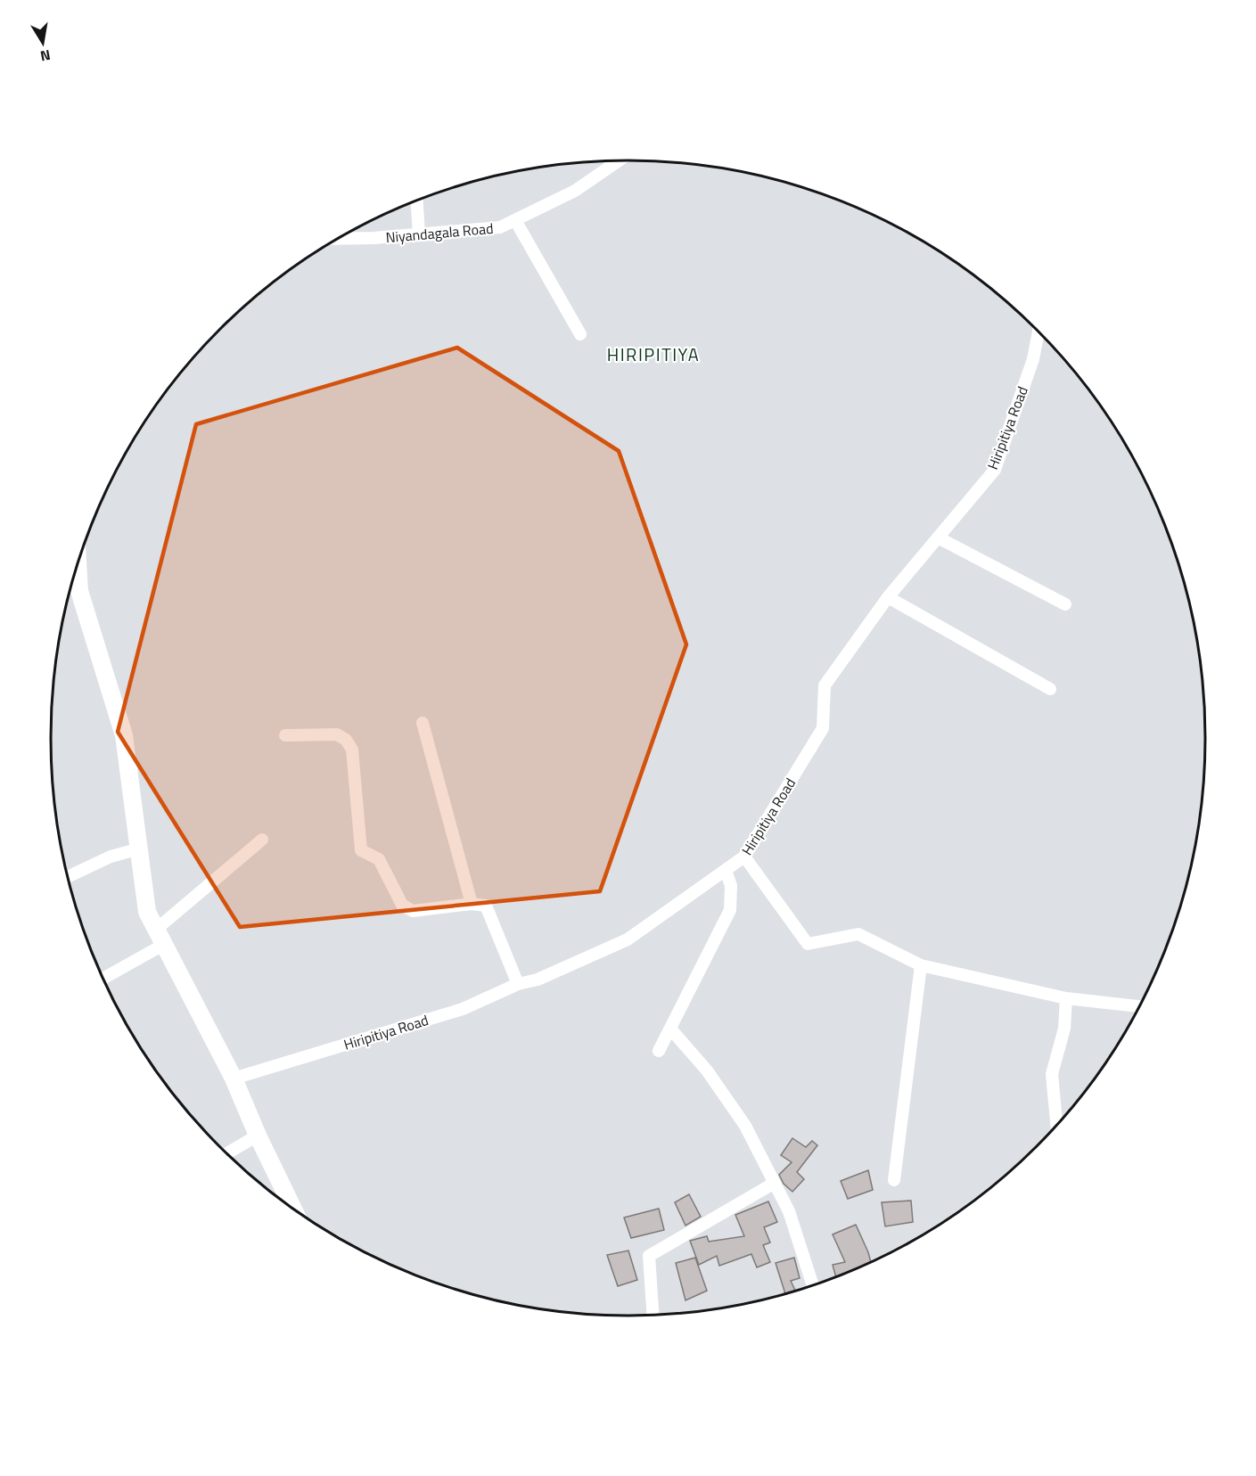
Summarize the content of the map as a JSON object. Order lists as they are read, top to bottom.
{
  "streets": {
    "street": ["Niyandagala Road", "Hiripitiya Road"]
  },
  "districts": ["HIRIPITIYA"],
  "north": "bottom"
}
